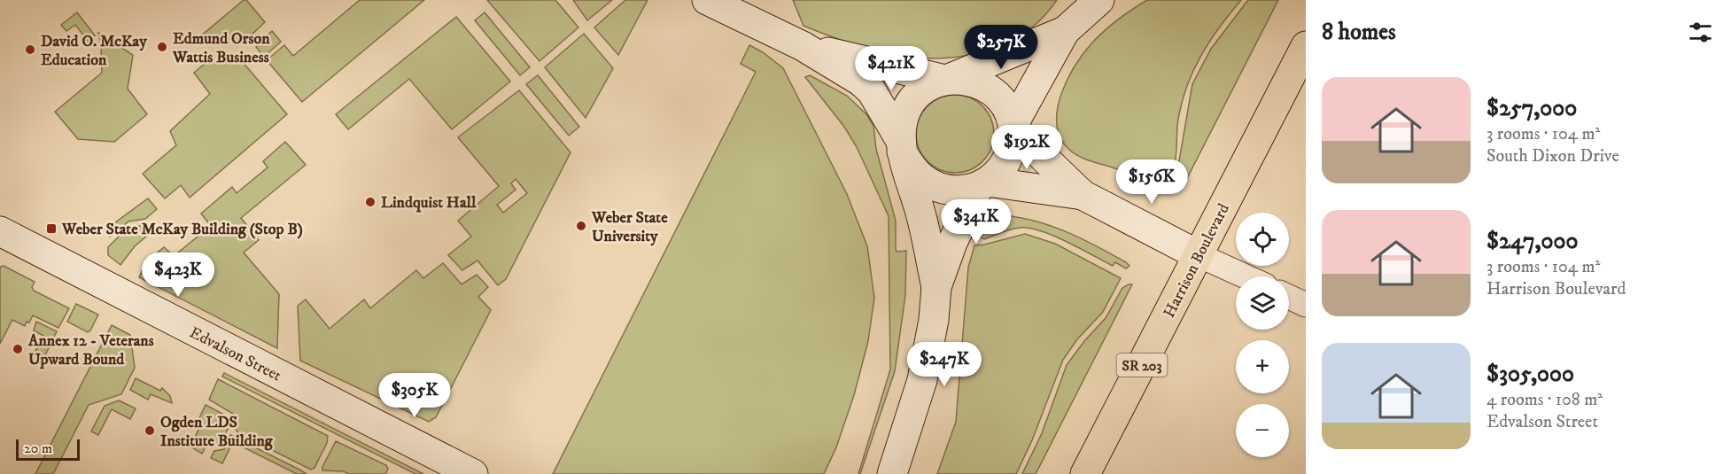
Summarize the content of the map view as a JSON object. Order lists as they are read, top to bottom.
{
  "streets": {
    "main road": ["Harrison Boulevard", "SR 203"],
    "street": ["Edvalson Street"]
  },
  "places": {
    "other": [
      "Edmund Orson Wattis Business",
      "David O. McKay Education",
      "Lindquist Hall",
      "Weber State University",
      "Annex 12 - Veterans Upward Bound",
      "Ogden LDS Institute Building"
    ],
    "transit": ["Weber State McKay Building (Stop B)"]
  },
  "scale_bar": "20 m",
  "page": {
    "heading": "8 homes",
    "price": [
      "$257K",
      "$421K",
      "$192K",
      "$156K",
      "$341K",
      "$423K",
      "$247K",
      "$305K"
    ],
    "list": [
      {
        "name": "$257,000",
        "note": "3 rooms · 104 m² · South Dixon Drive"
      },
      {
        "name": "$247,000",
        "note": "3 rooms · 104 m² · Harrison Boulevard"
      },
      {
        "name": "$305,000",
        "note": "4 rooms · 108 m² · Edvalson Street"
      }
    ],
    "map_buttons": ["+", "−"],
    "scale": "20 m"
  }
}
